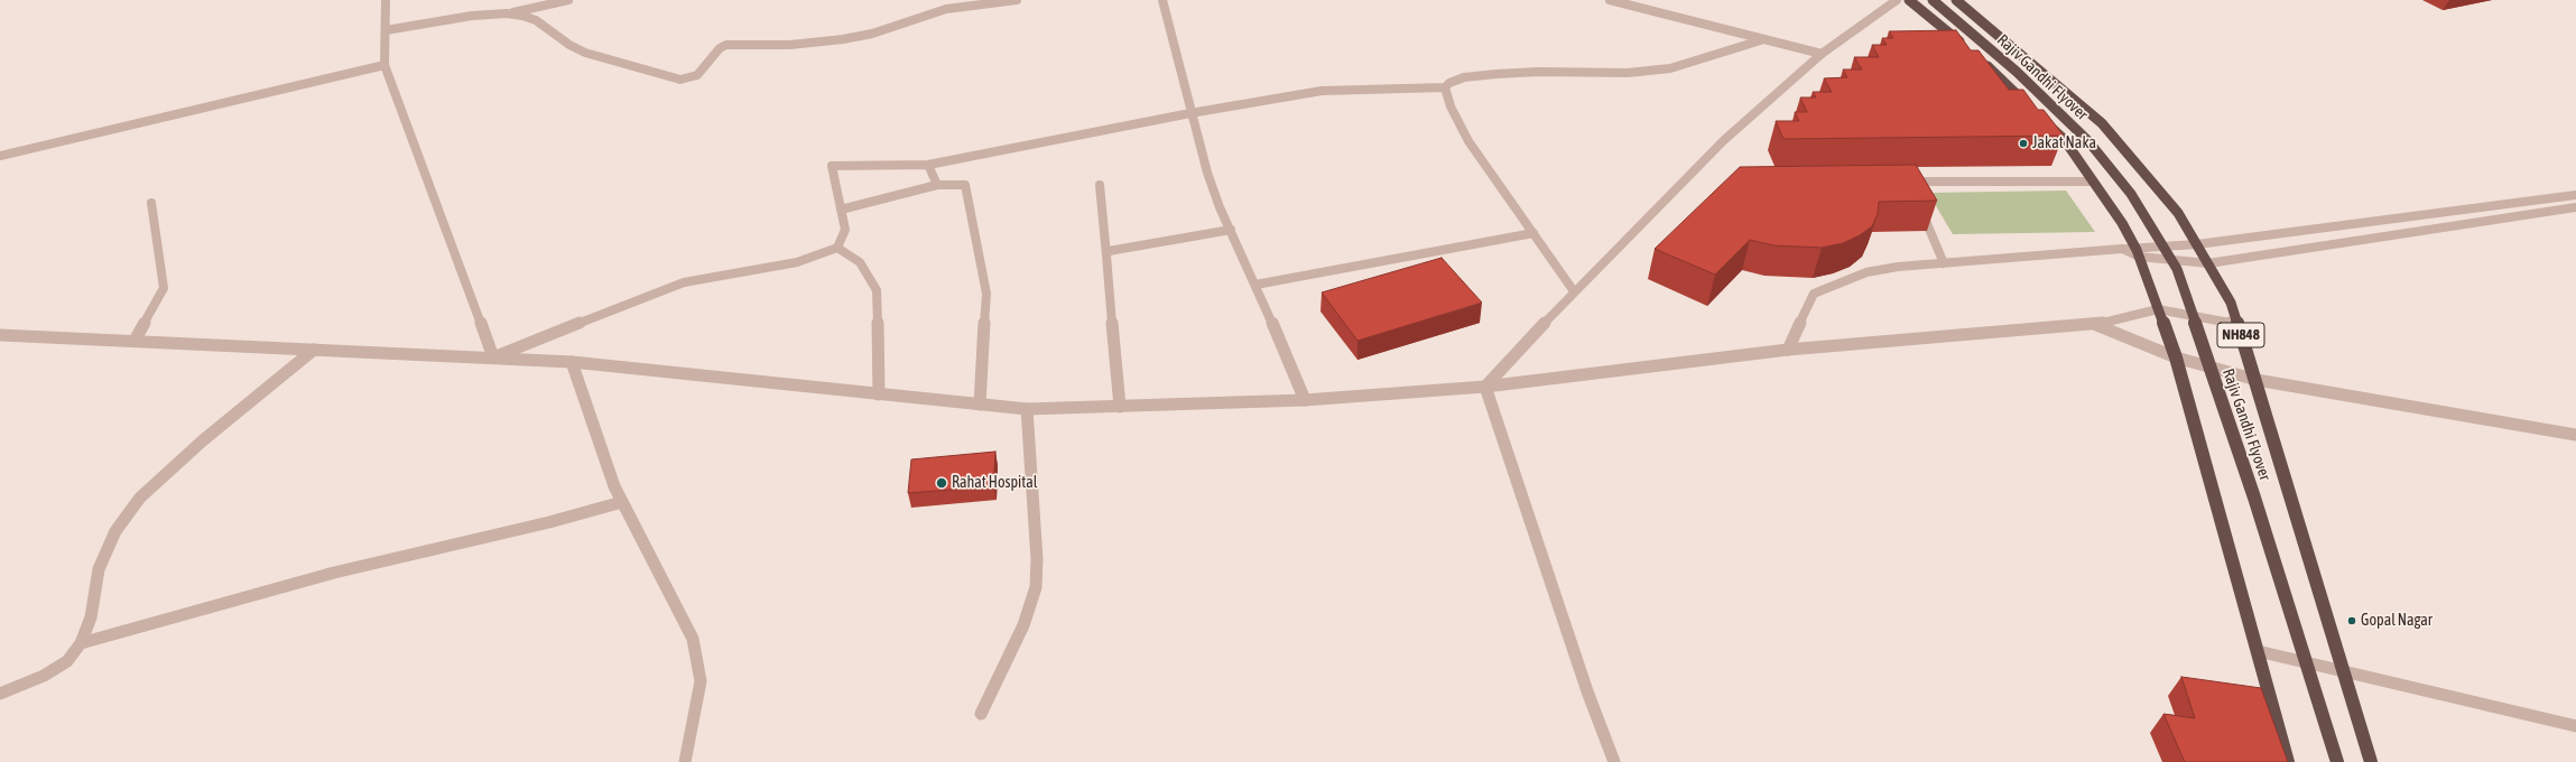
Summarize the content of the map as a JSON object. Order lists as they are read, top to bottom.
{
  "streets": {
    "highway": ["Rajiv Gandhi Flyover", "NH848"]
  },
  "places": ["Jakat Naka", "Rahat Hospital", "Gopal Nagar"]
}
